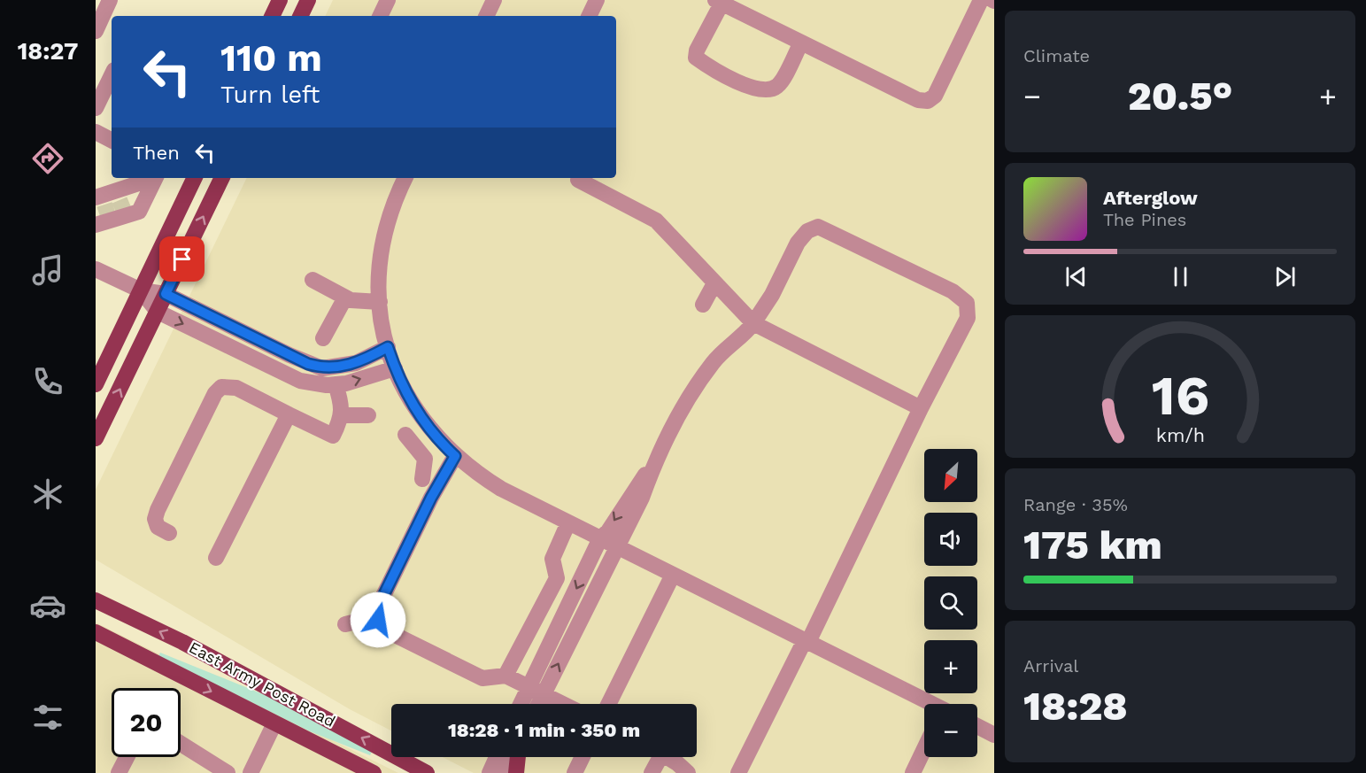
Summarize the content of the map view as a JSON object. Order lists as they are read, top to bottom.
{
  "streets": {
    "main road": ["East Army Post Road"]
  },
  "north": "bottom left",
  "page": {
    "tabs": "18:27",
    "tile": [
      "Climate",
      ["Range · 35%", "175 km"],
      ["Arrival", "18:28"]
    ],
    "turn": ["110 m", "Turn left"],
    "heat": ["−", "20.5°", "+"],
    "then": "Then",
    "song": ["Afterglow", "The Pines"],
    "map_buttons": ["+", "−"],
    "limit": "20",
    "trip": "18:28 · 1 min · 350 m",
    "gauge": ["16", "km/h"]
  }
}
